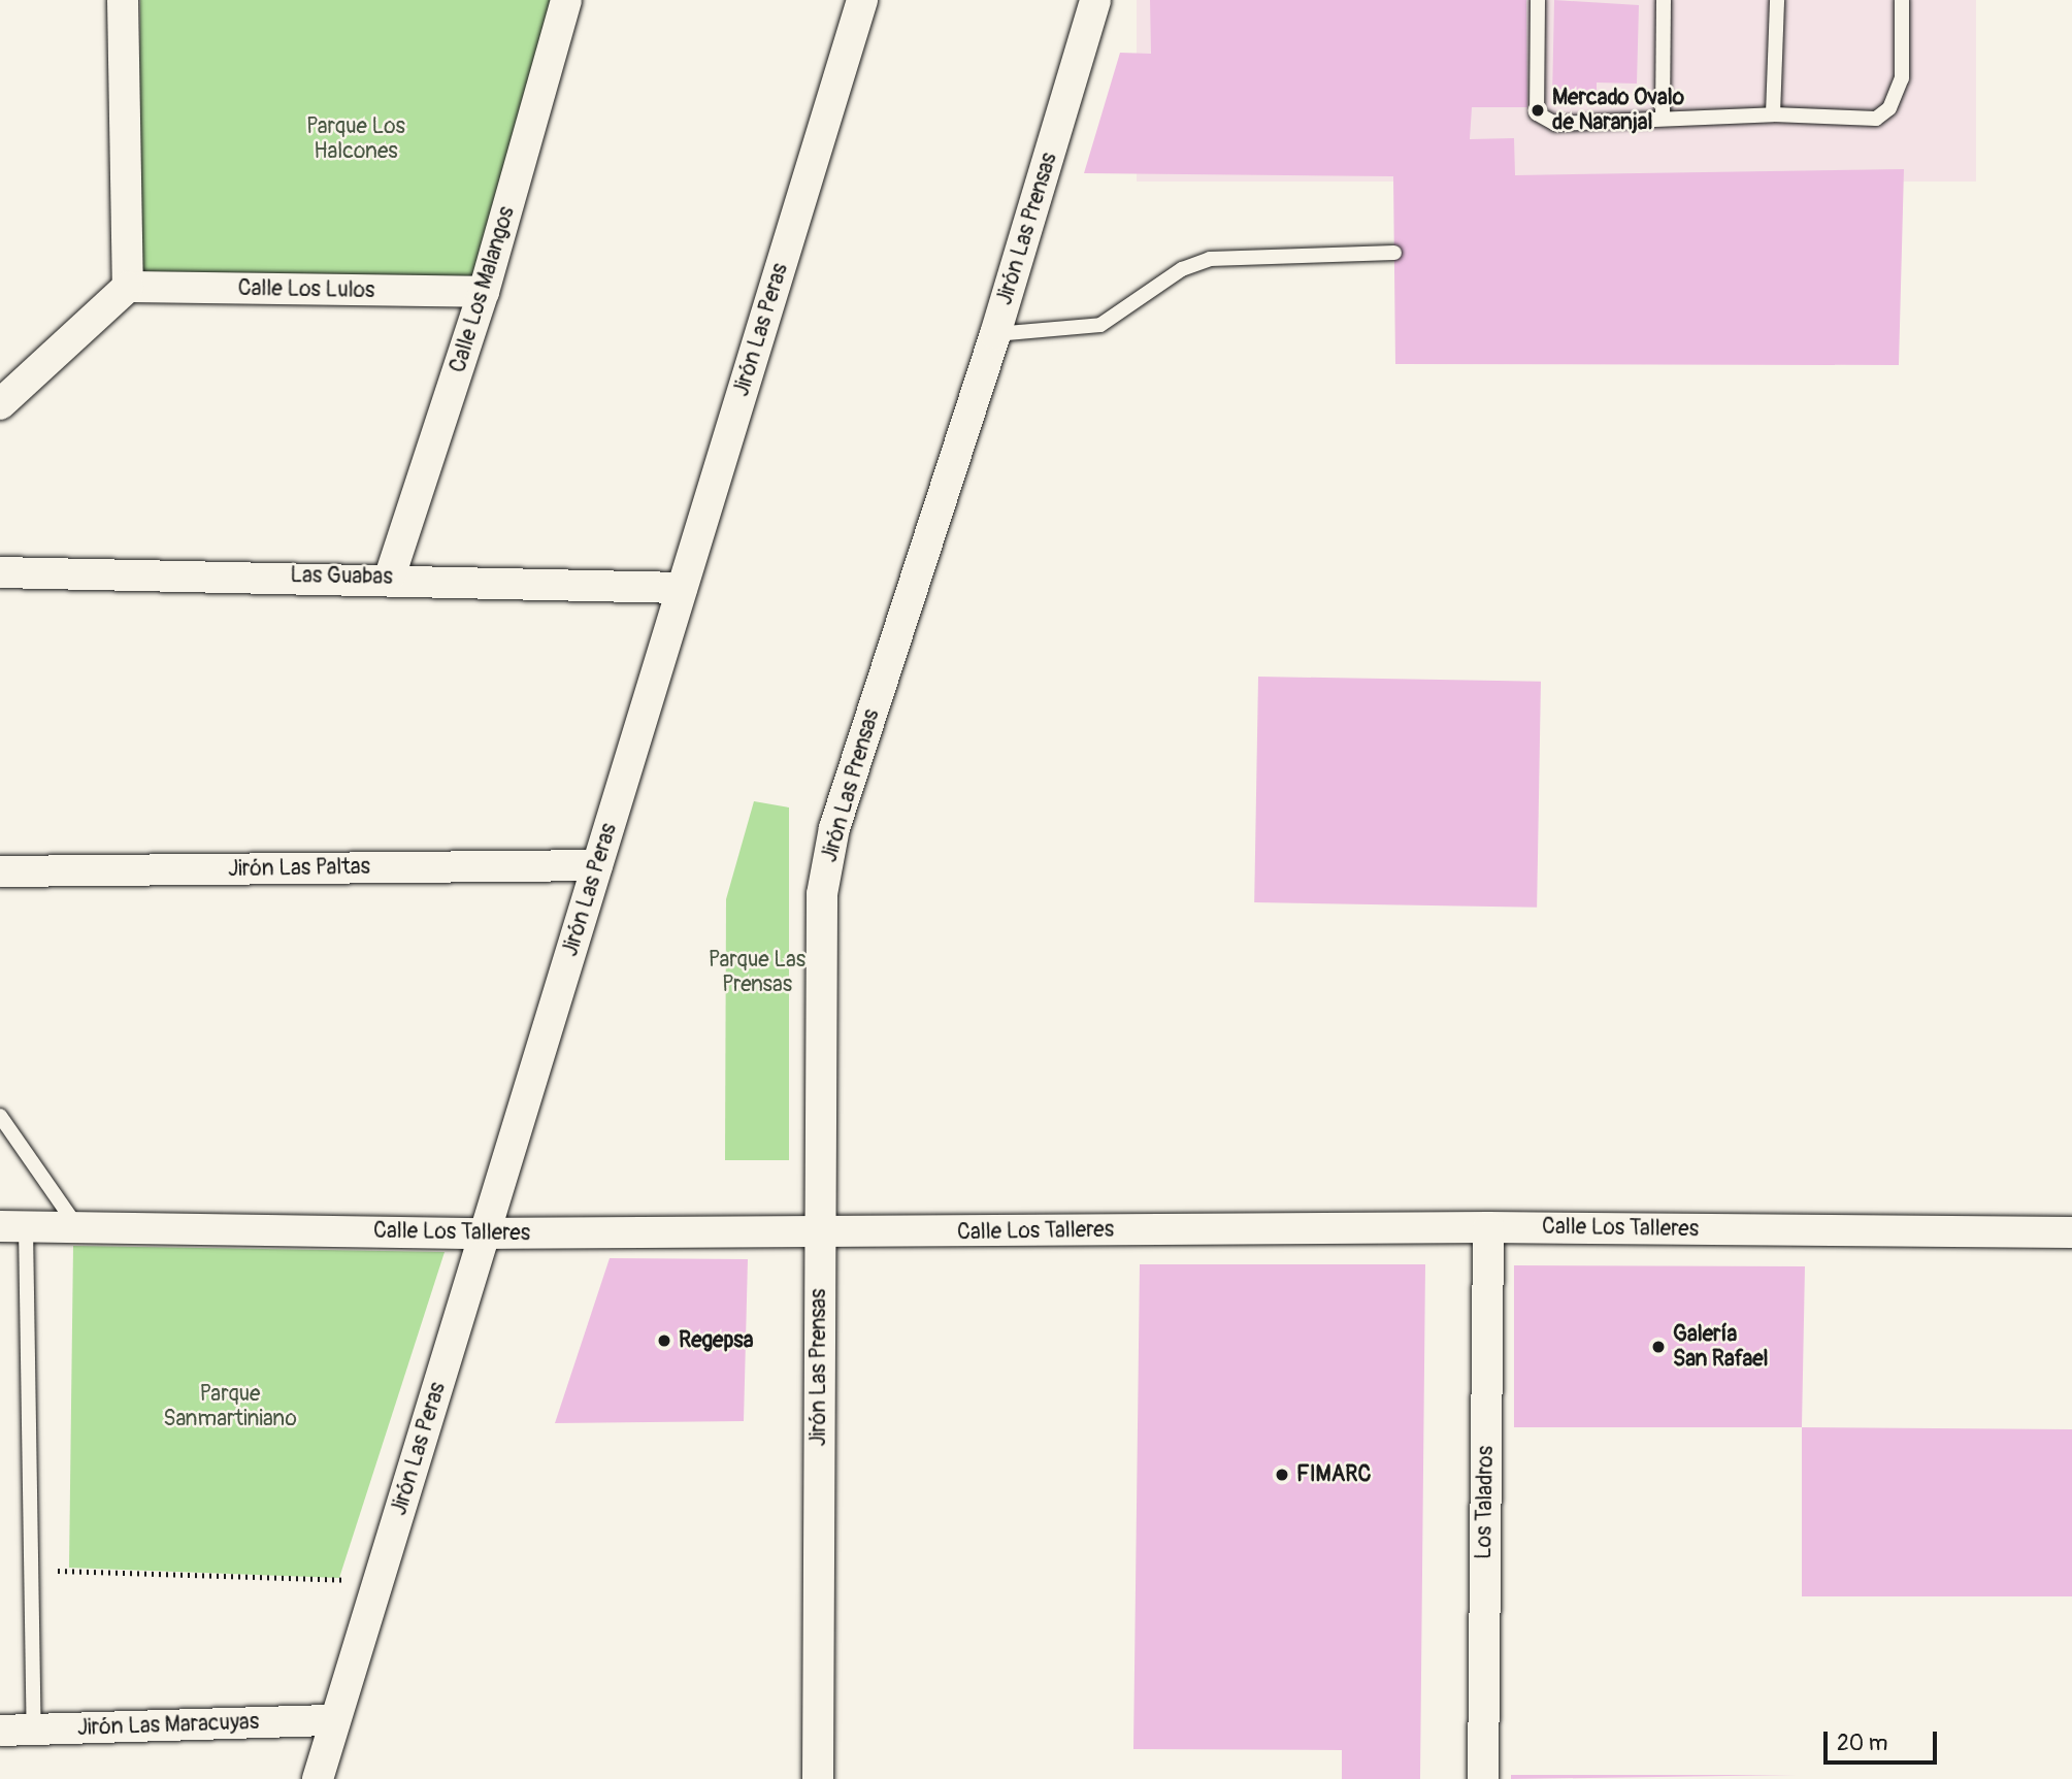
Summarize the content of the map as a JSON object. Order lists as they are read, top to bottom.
{
  "streets": {
    "street": [
      "Jirón Las Prensas",
      "Calle Los Lulos",
      "Calle Los Malangos",
      "Jirón Las Peras",
      "Las Guabas",
      "Jirón Las Paltas",
      "Calle Los Talleres",
      "Los Taladros",
      "Jirón Las Maracuyas"
    ]
  },
  "crossings": [
    ["Jirón Las Prensas", "Calle Los Talleres"],
    ["Calle Los Lulos", "Calle Los Malangos"],
    ["Calle Los Malangos", "Las Guabas"],
    ["Jirón Las Peras", "Las Guabas"],
    ["Jirón Las Peras", "Jirón Las Paltas"],
    ["Jirón Las Peras", "Calle Los Talleres"],
    ["Jirón Las Peras", "Jirón Las Maracuyas"],
    ["Calle Los Talleres", "Los Taladros"]
  ],
  "parks": ["Parque Los Halcones", "Parque Las Prensas", "Parque Sanmartiniano"],
  "places": [
    "Mercado Ovalo de Naranjal",
    "Regepsa",
    "Galería San Rafael",
    "FIMARC"
  ],
  "scale_bar": "20 m"
}
